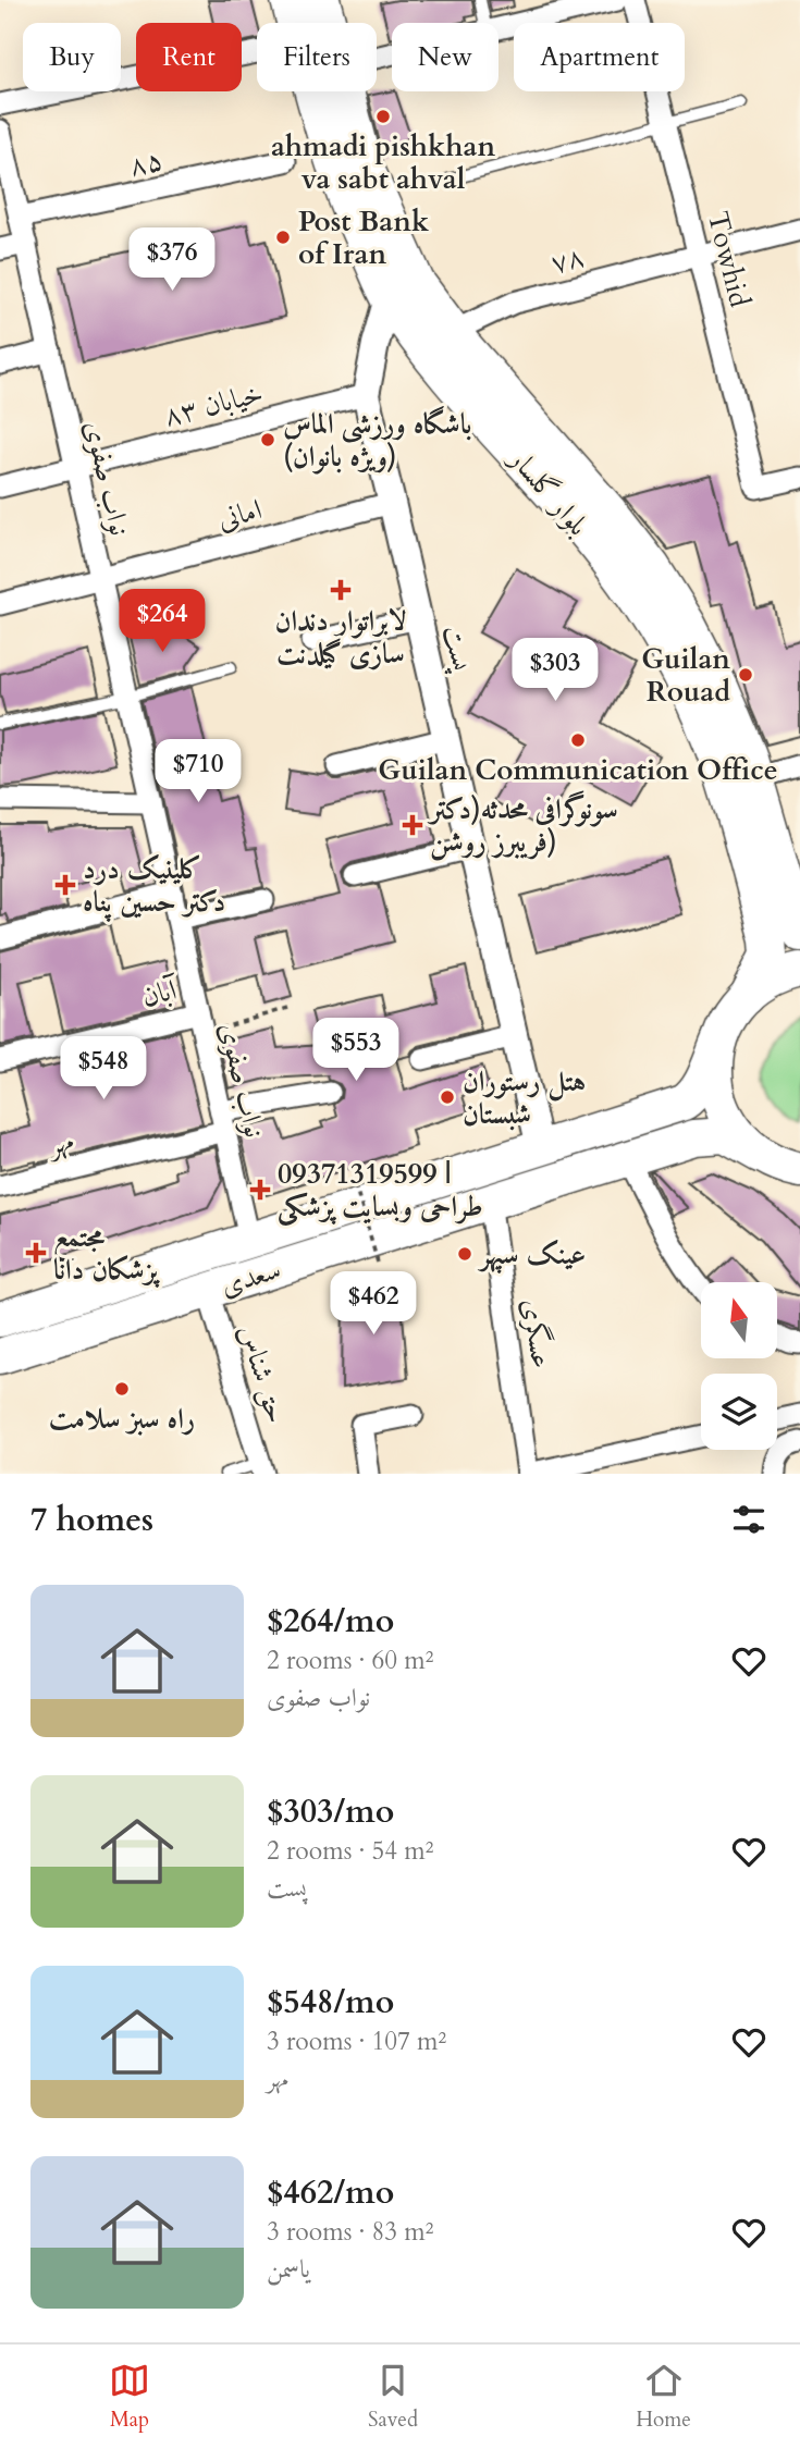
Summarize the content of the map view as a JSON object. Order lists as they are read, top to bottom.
{
  "streets": {
    "main road": ["بلوار گلسار", "سعدی"],
    "street": [
      "۸۵",
      "۷۸",
      "Towhid",
      "خیابان ۸۳",
      "نواب صفوی",
      "امانی",
      "پست",
      "آبان",
      "مهر",
      "عسگری",
      "حق شناس"
    ]
  },
  "crossings": [
    ["۸۵", "نواب صفوی"],
    ["۷۸", "Towhid"],
    ["۷۸", "بلوار گلسار"],
    ["خیابان ۸۳", "نواب صفوی"],
    ["خیابان ۸۳", "پست"],
    ["نواب صفوی", "امانی"],
    ["نواب صفوی", "آبان"],
    ["نواب صفوی", "مهر"],
    ["نواب صفوی", "سعدی"],
    ["بلوار گلسار", "پست"],
    ["بلوار گلسار", "سعدی"],
    ["امانی", "پست"],
    ["پست", "سعدی"],
    ["سعدی", "عسگری"],
    ["سعدی", "حق شناس"]
  ],
  "places": {
    "other": [
      "ahmadi pishkhan va sabt ahval",
      "Post Bank of Iran",
      "باشگاه ورزشی الماس (ویژه بانوان)",
      "Guilan Rouad",
      "Guilan Communication Office",
      "هتل رستوران شبستان",
      "عینک سپهر",
      "راه سبز سلامت"
    ],
    "health": [
      "لابراتوار دندان سازی گیلدنت",
      "سونوگرافی محدثه(دکتر فریبرز روشن)",
      "کلینیک درد دکتر حسین پناه",
      "09371319599 | طراحی وبسایت پزشکی",
      "مجتمع پزشکان دانا"
    ]
  },
  "north": "top",
  "page": {
    "chip": [
      "Buy",
      "Rent",
      "Filters",
      "New",
      "Apartment"
    ],
    "price": [
      "$376",
      "$264",
      "$303",
      "$710",
      "$553",
      "$548",
      "$462"
    ],
    "heading": "7 homes",
    "list": [
      {
        "name": "$264/mo",
        "note": "2 rooms · 60 m² · نواب صفوی"
      },
      {
        "name": "$303/mo",
        "note": "2 rooms · 54 m² · پست"
      },
      {
        "name": "$548/mo",
        "note": "3 rooms · 107 m² · مهر"
      },
      {
        "name": "$462/mo",
        "note": "3 rooms · 83 m² · یاسمن"
      }
    ],
    "tabs": ["Map", "Saved", "Home"]
  }
}
